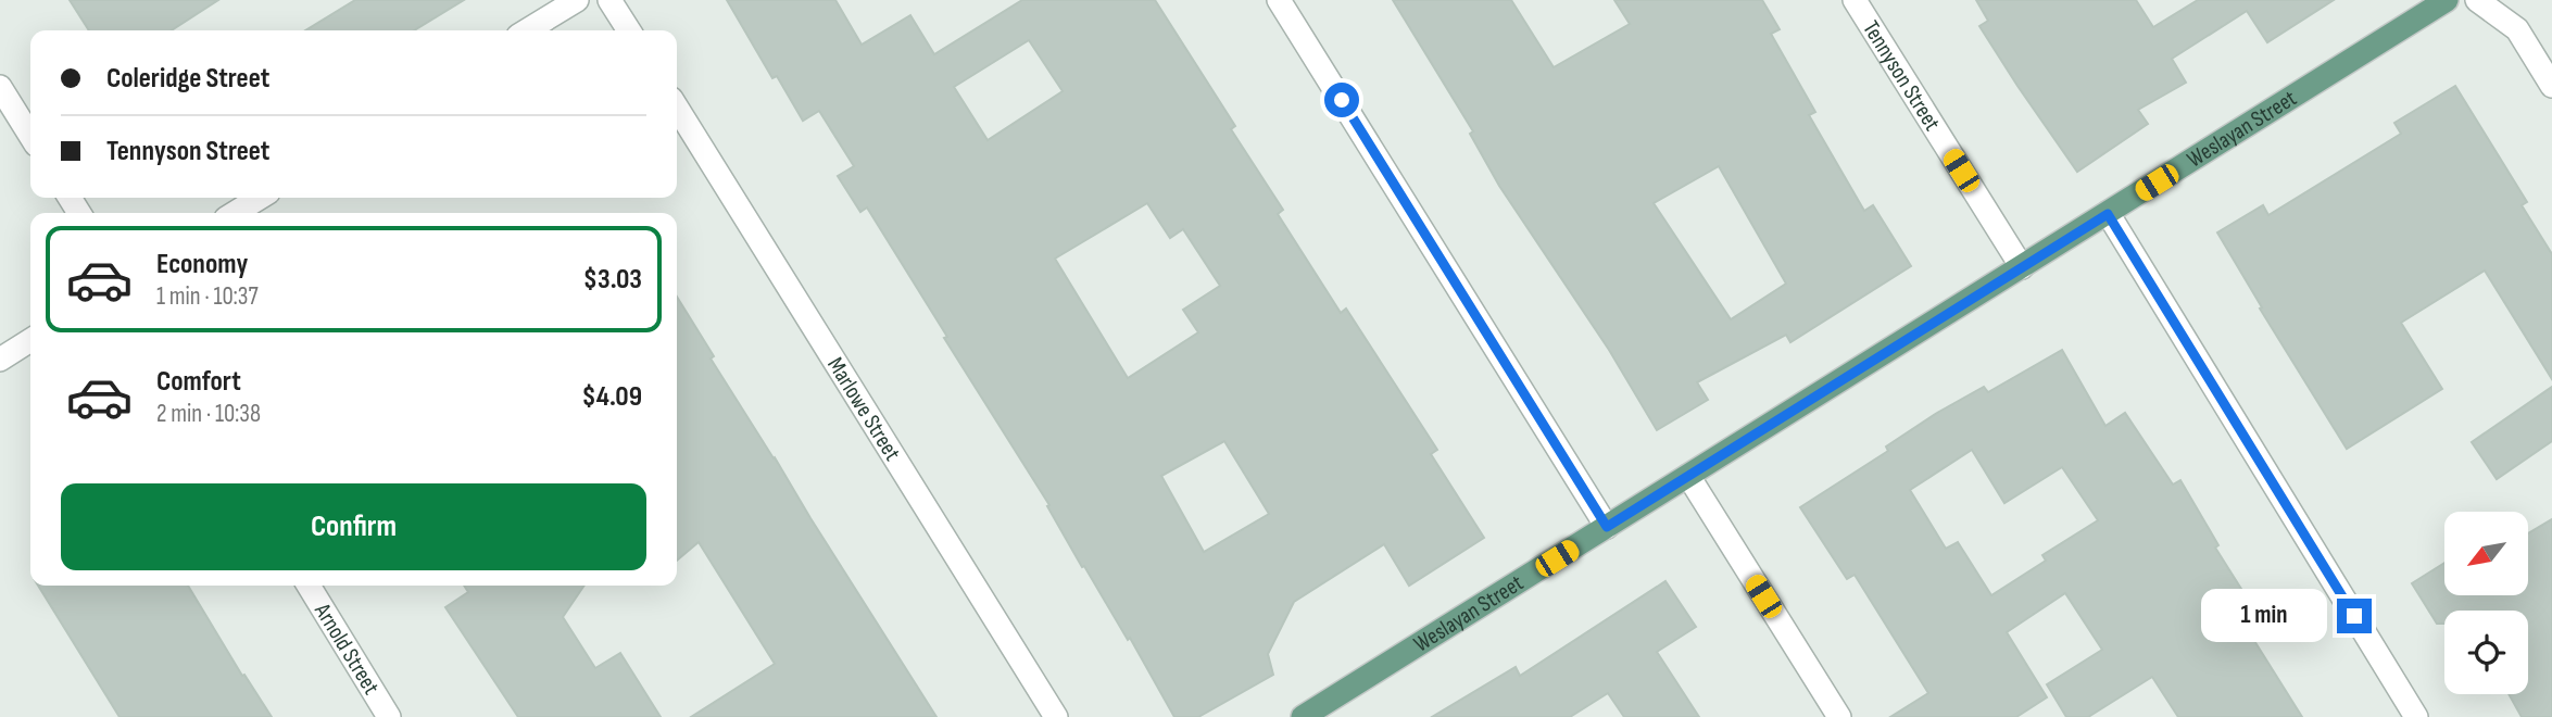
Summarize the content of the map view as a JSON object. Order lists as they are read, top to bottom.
{
  "streets": {
    "main road": ["Weslayan Street"],
    "street": ["Tennyson Street", "Marlowe Street", "Arnold Street"]
  },
  "crossings": [
    ["Tennyson Street", "Weslayan Street"]
  ],
  "north": "bottom left",
  "page": {
    "banner": ["Coleridge Street", "Tennyson Street"],
    "list": [
      {
        "name": "Economy",
        "note": "1 min · 10:37",
        "value": "$3.03"
      },
      {
        "name": "Comfort",
        "note": "2 min · 10:38",
        "value": "$4.09"
      }
    ],
    "buttons": "Confirm",
    "bubble": "1 min"
  }
}
